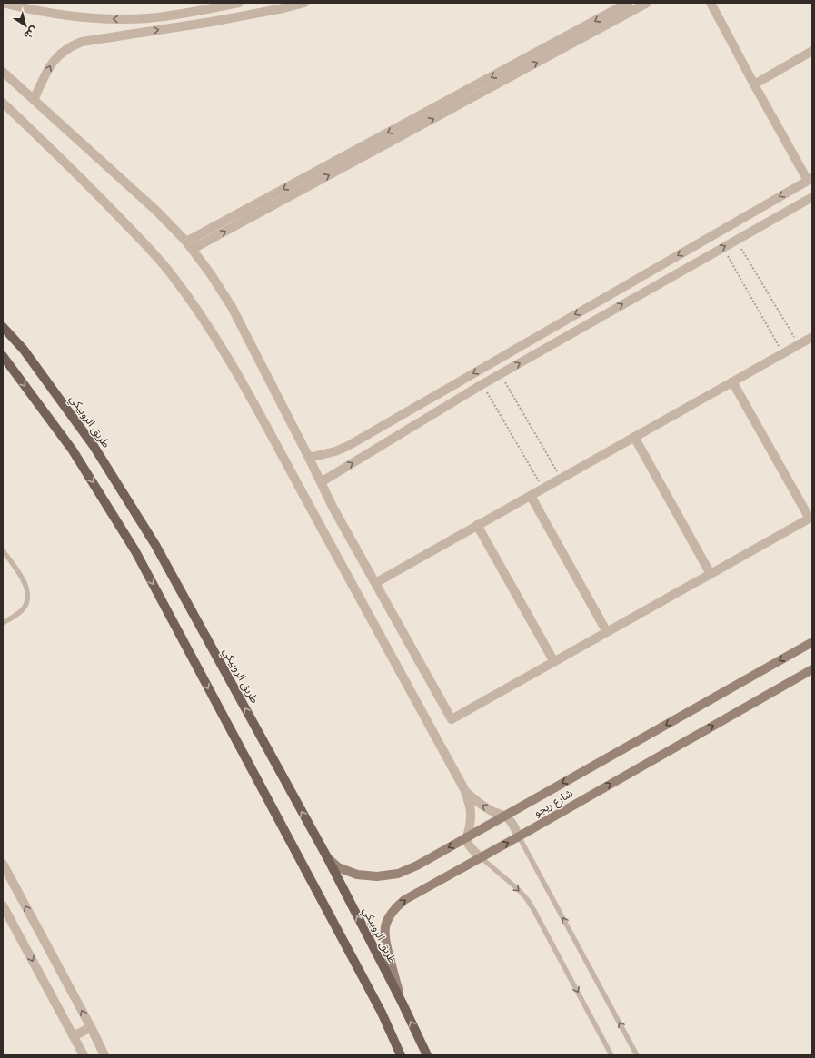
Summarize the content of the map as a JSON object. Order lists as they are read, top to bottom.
{
  "streets": {
    "main road": ["طريق الروبيكي", "شارع ريجو"]
  },
  "crossings": [
    ["طريق الروبيكي", "شارع ريجو"]
  ],
  "north": "bottom right"
}
